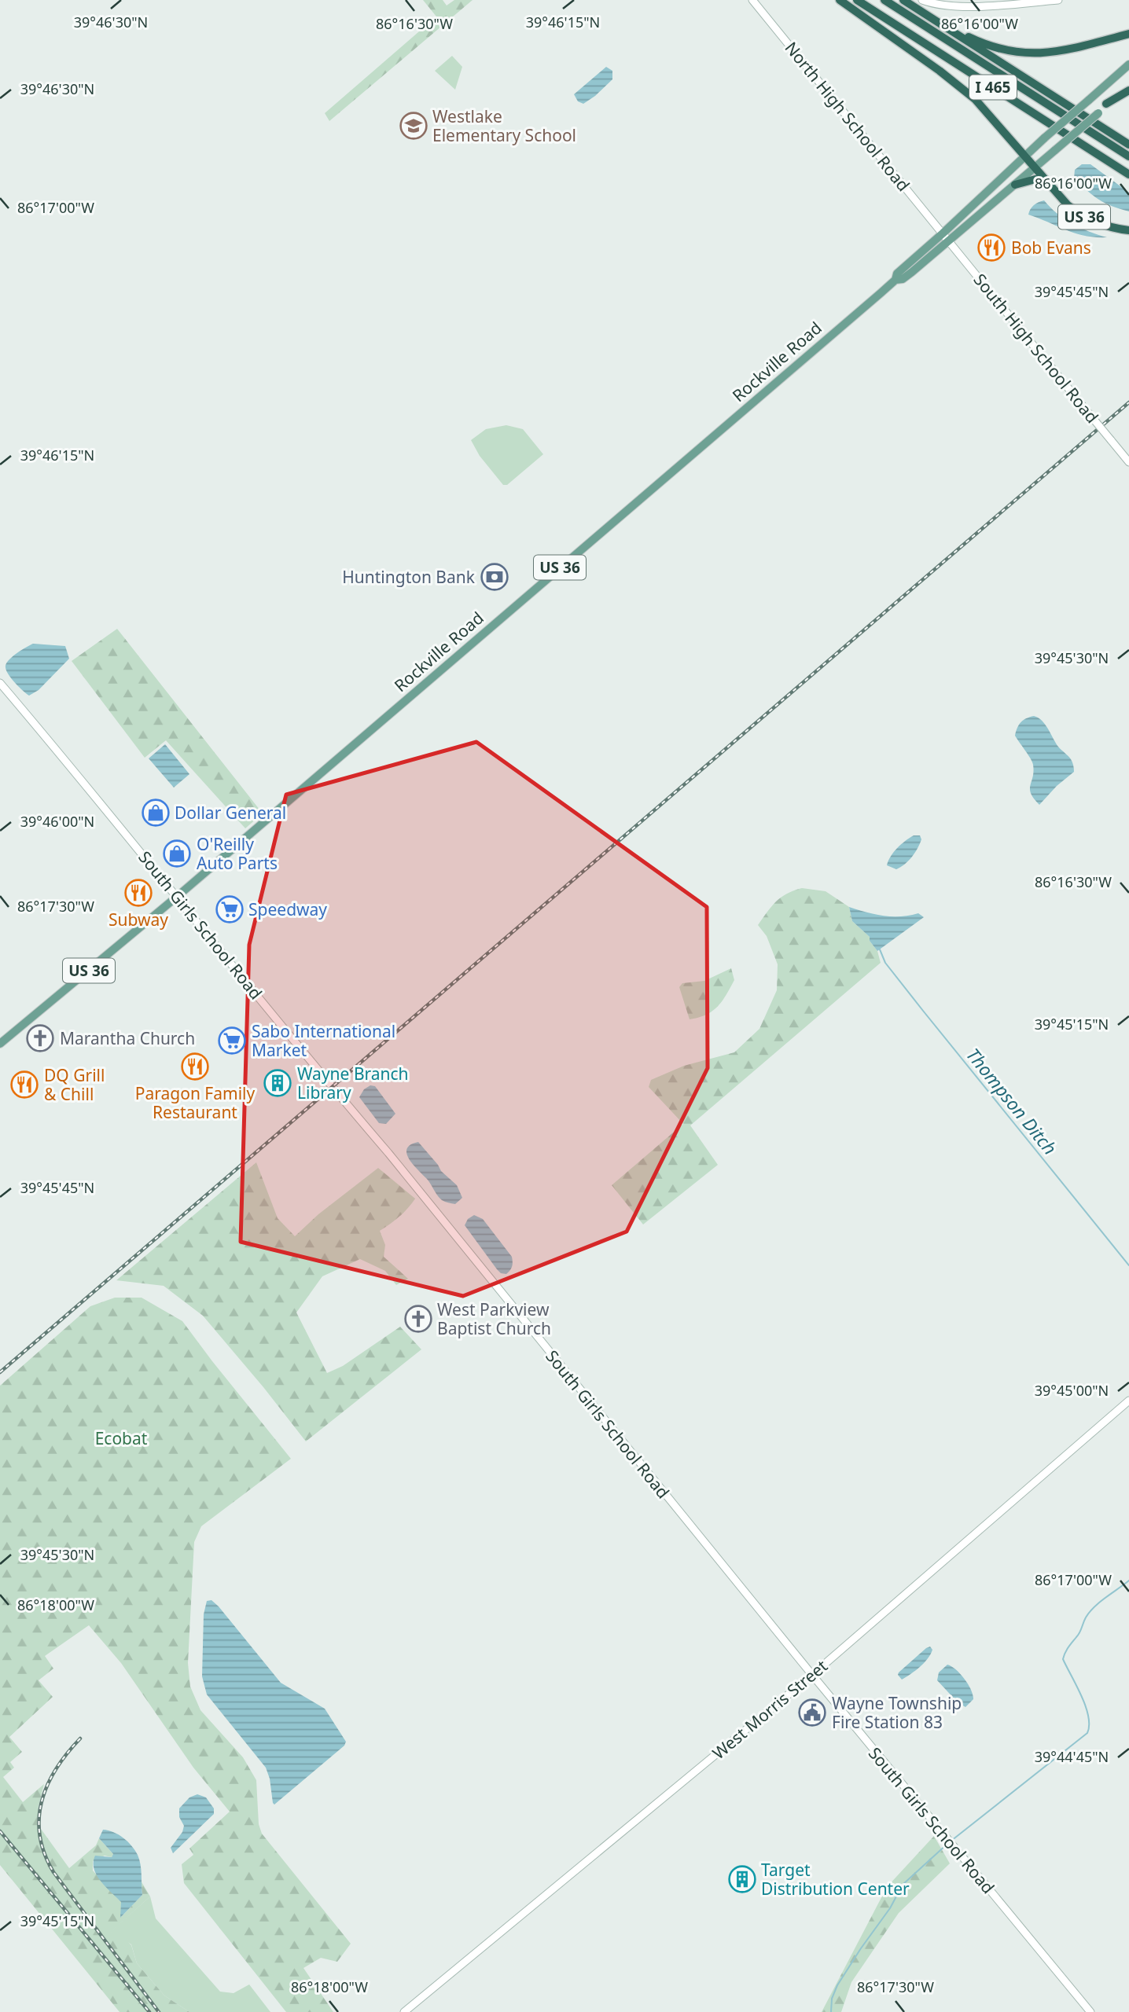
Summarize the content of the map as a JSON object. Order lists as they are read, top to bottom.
{
  "streets": {
    "highway": ["I 465", "US 36"],
    "main road": [
      "North High School Road",
      "South High School Road",
      "Rockville Road",
      "South Girls School Road",
      "West Morris Street"
    ]
  },
  "crossings": [
    ["North High School Road", "South High School Road"],
    ["North High School Road", "Rockville Road"],
    ["US 36", "Rockville Road"],
    ["South High School Road", "Rockville Road"],
    ["Rockville Road", "South Girls School Road"],
    ["South Girls School Road", "West Morris Street"]
  ],
  "water": ["Thompson Ditch"],
  "parks": ["Ecobat"],
  "places": {
    "school or university": ["Westlake Elementary School"],
    "restaurant": [
      "Bob Evans",
      "Subway",
      "Paragon Family Restaurant",
      "DQ Grill & Chill"
    ],
    "bank": ["Huntington Bank"],
    "shop": ["Dollar General", "O'Reilly Auto Parts"],
    "supermarket": ["Speedway", "Sabo International Market"],
    "church": ["Marantha Church", "West Parkview Baptist Church"],
    "building": ["Wayne Branch Library", "Target Distribution Center"],
    "public building": ["Wayne Township Fire Station 83"]
  },
  "coordinates": [
    "39°46'30\"N",
    "39°46'15\"N",
    "86°16'30\"W",
    "86°16'00\"W",
    "86°17'00\"W",
    "39°45'45\"N",
    "39°45'30\"N",
    "39°46'00\"N",
    "86°17'30\"W",
    "39°45'15\"N",
    "39°45'00\"N",
    "86°18'00\"W",
    "39°44'45\"N"
  ]
}
